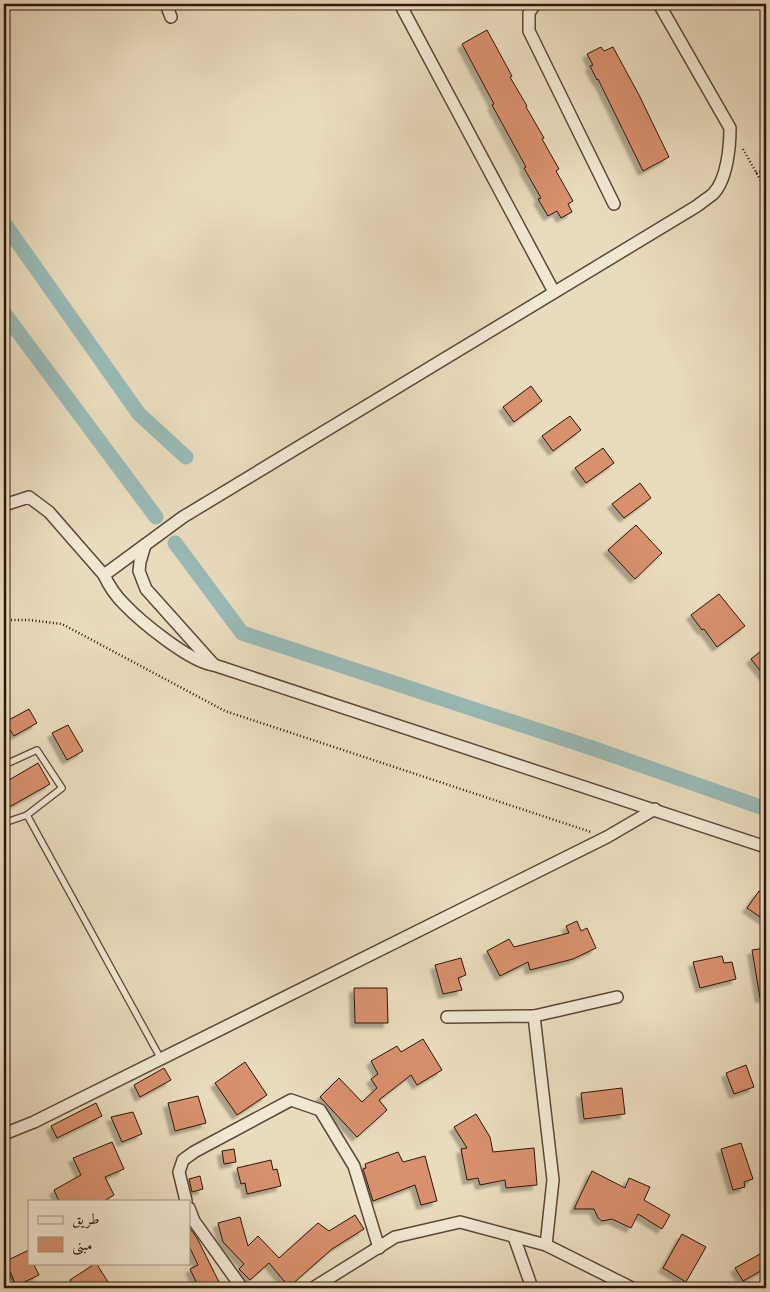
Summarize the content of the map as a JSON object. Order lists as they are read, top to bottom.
{
  "legend": ["طريق", "مبنى"]
}
